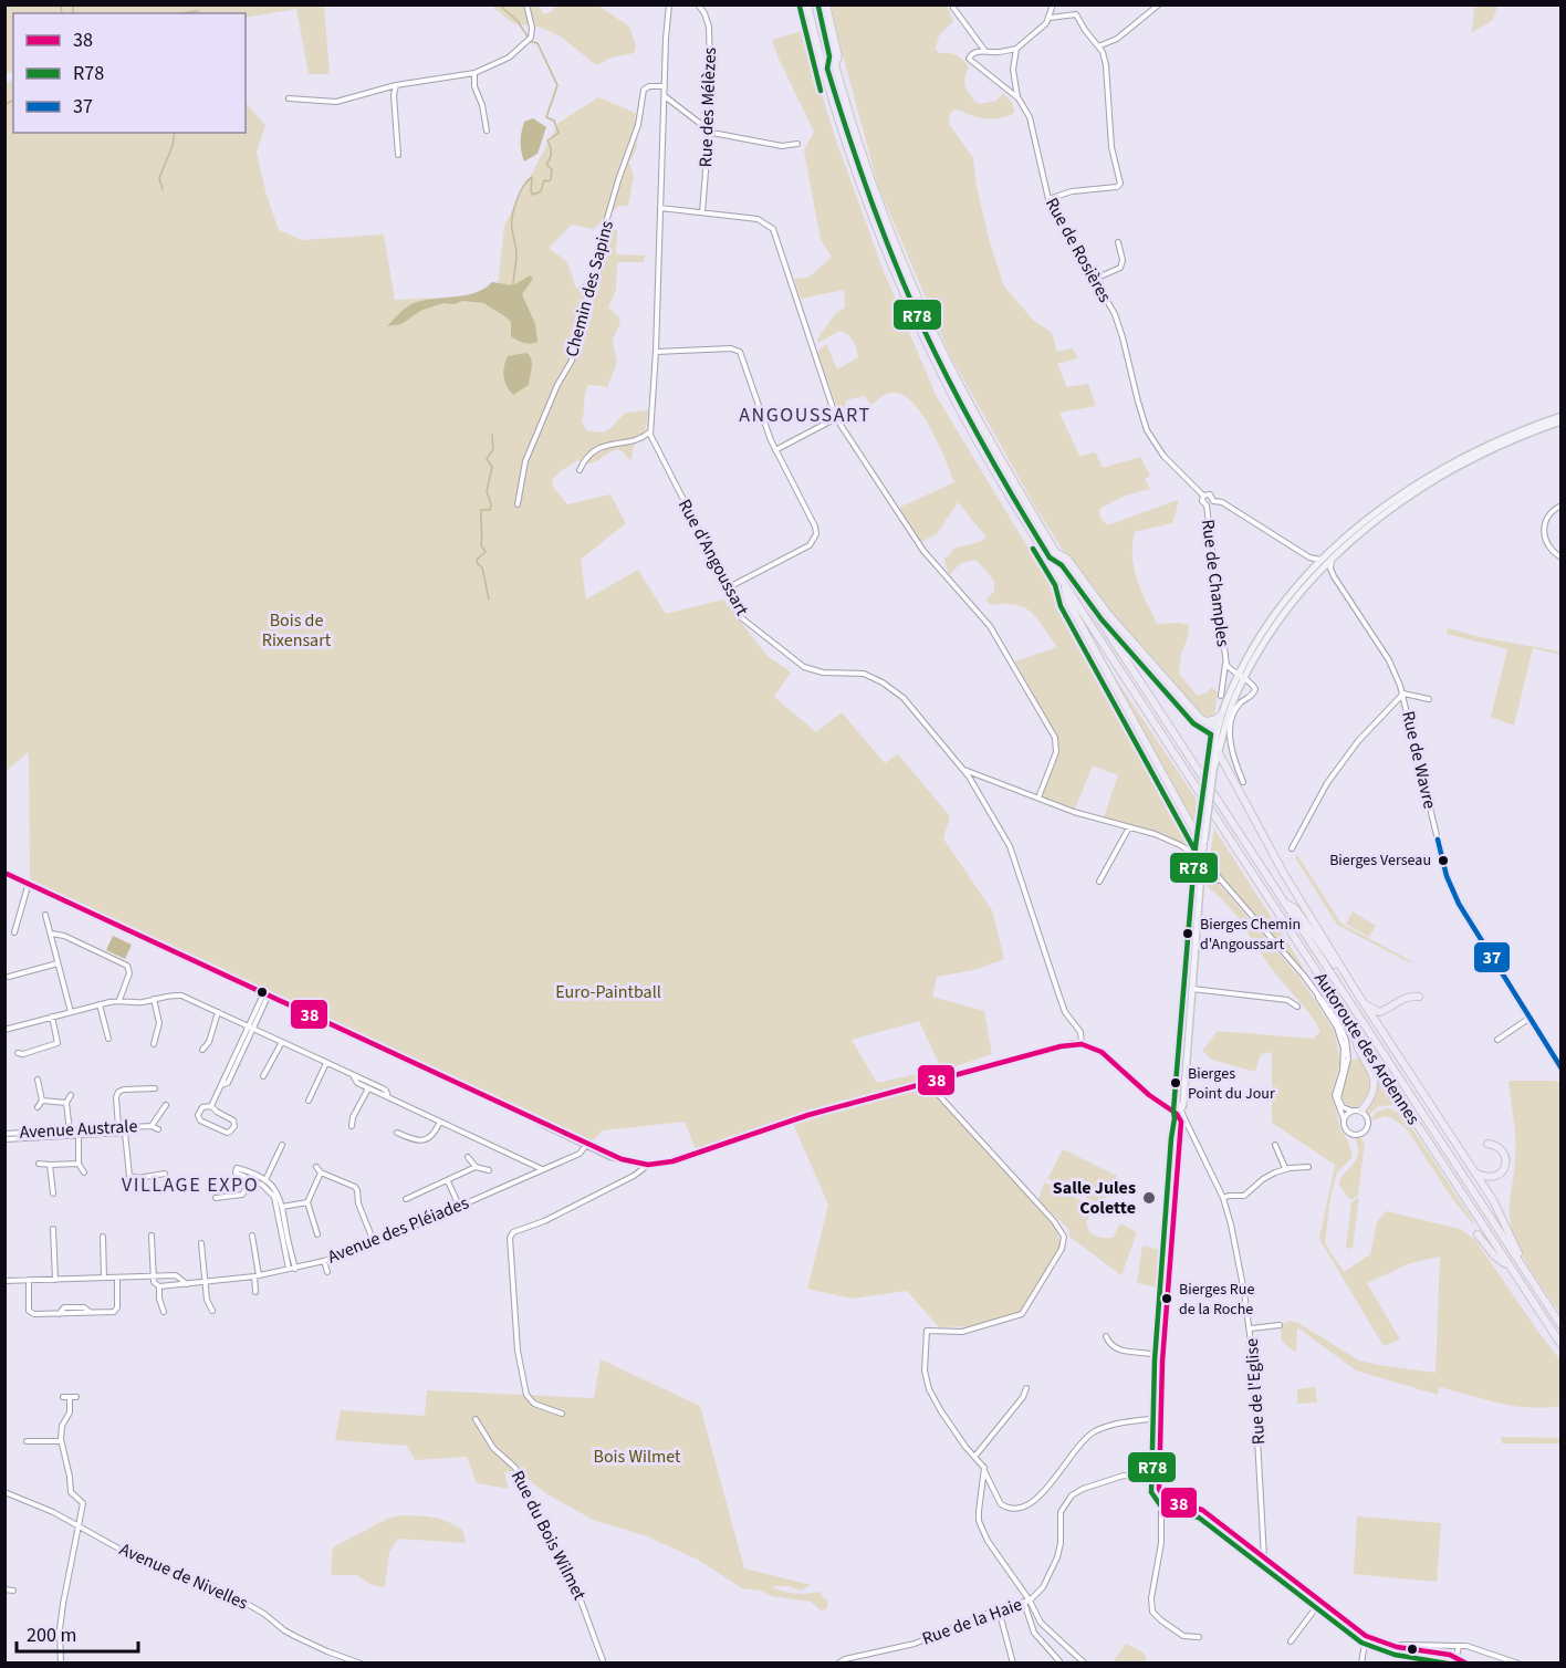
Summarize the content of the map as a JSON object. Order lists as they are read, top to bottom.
{
  "streets": {
    "highway": ["Autoroute des Ardennes"],
    "street": [
      "Rue des Mélèzes",
      "Rue de Rosières",
      "Chemin des Sapins",
      "Rue d'Angoussart",
      "Rue de Champles",
      "Rue de Wavre",
      "Avenue Australe",
      "Avenue des Pléiades",
      "Rue de l'Eglise",
      "Rue du Bois Wilmet",
      "Avenue de Nivelles",
      "Rue de la Haie"
    ]
  },
  "crossings": [
    ["Rue de Rosières", "Rue de Champles"]
  ],
  "districts": ["ANGOUSSART", "VILLAGE EXPO"],
  "parks": ["Bois de Rixensart", "Euro-Paintball", "Bois Wilmet"],
  "places": [
    "Bierges Verseau",
    "Bierges Chemin d'Angoussart",
    "Bierges Point du Jour",
    "Salle Jules Colette",
    "Bierges Rue de la Roche"
  ],
  "lines": ["transit line R78", "transit line 37", "transit line 38"],
  "legend": ["38", "R78", "37"],
  "scale_bar": "200 m"
}
